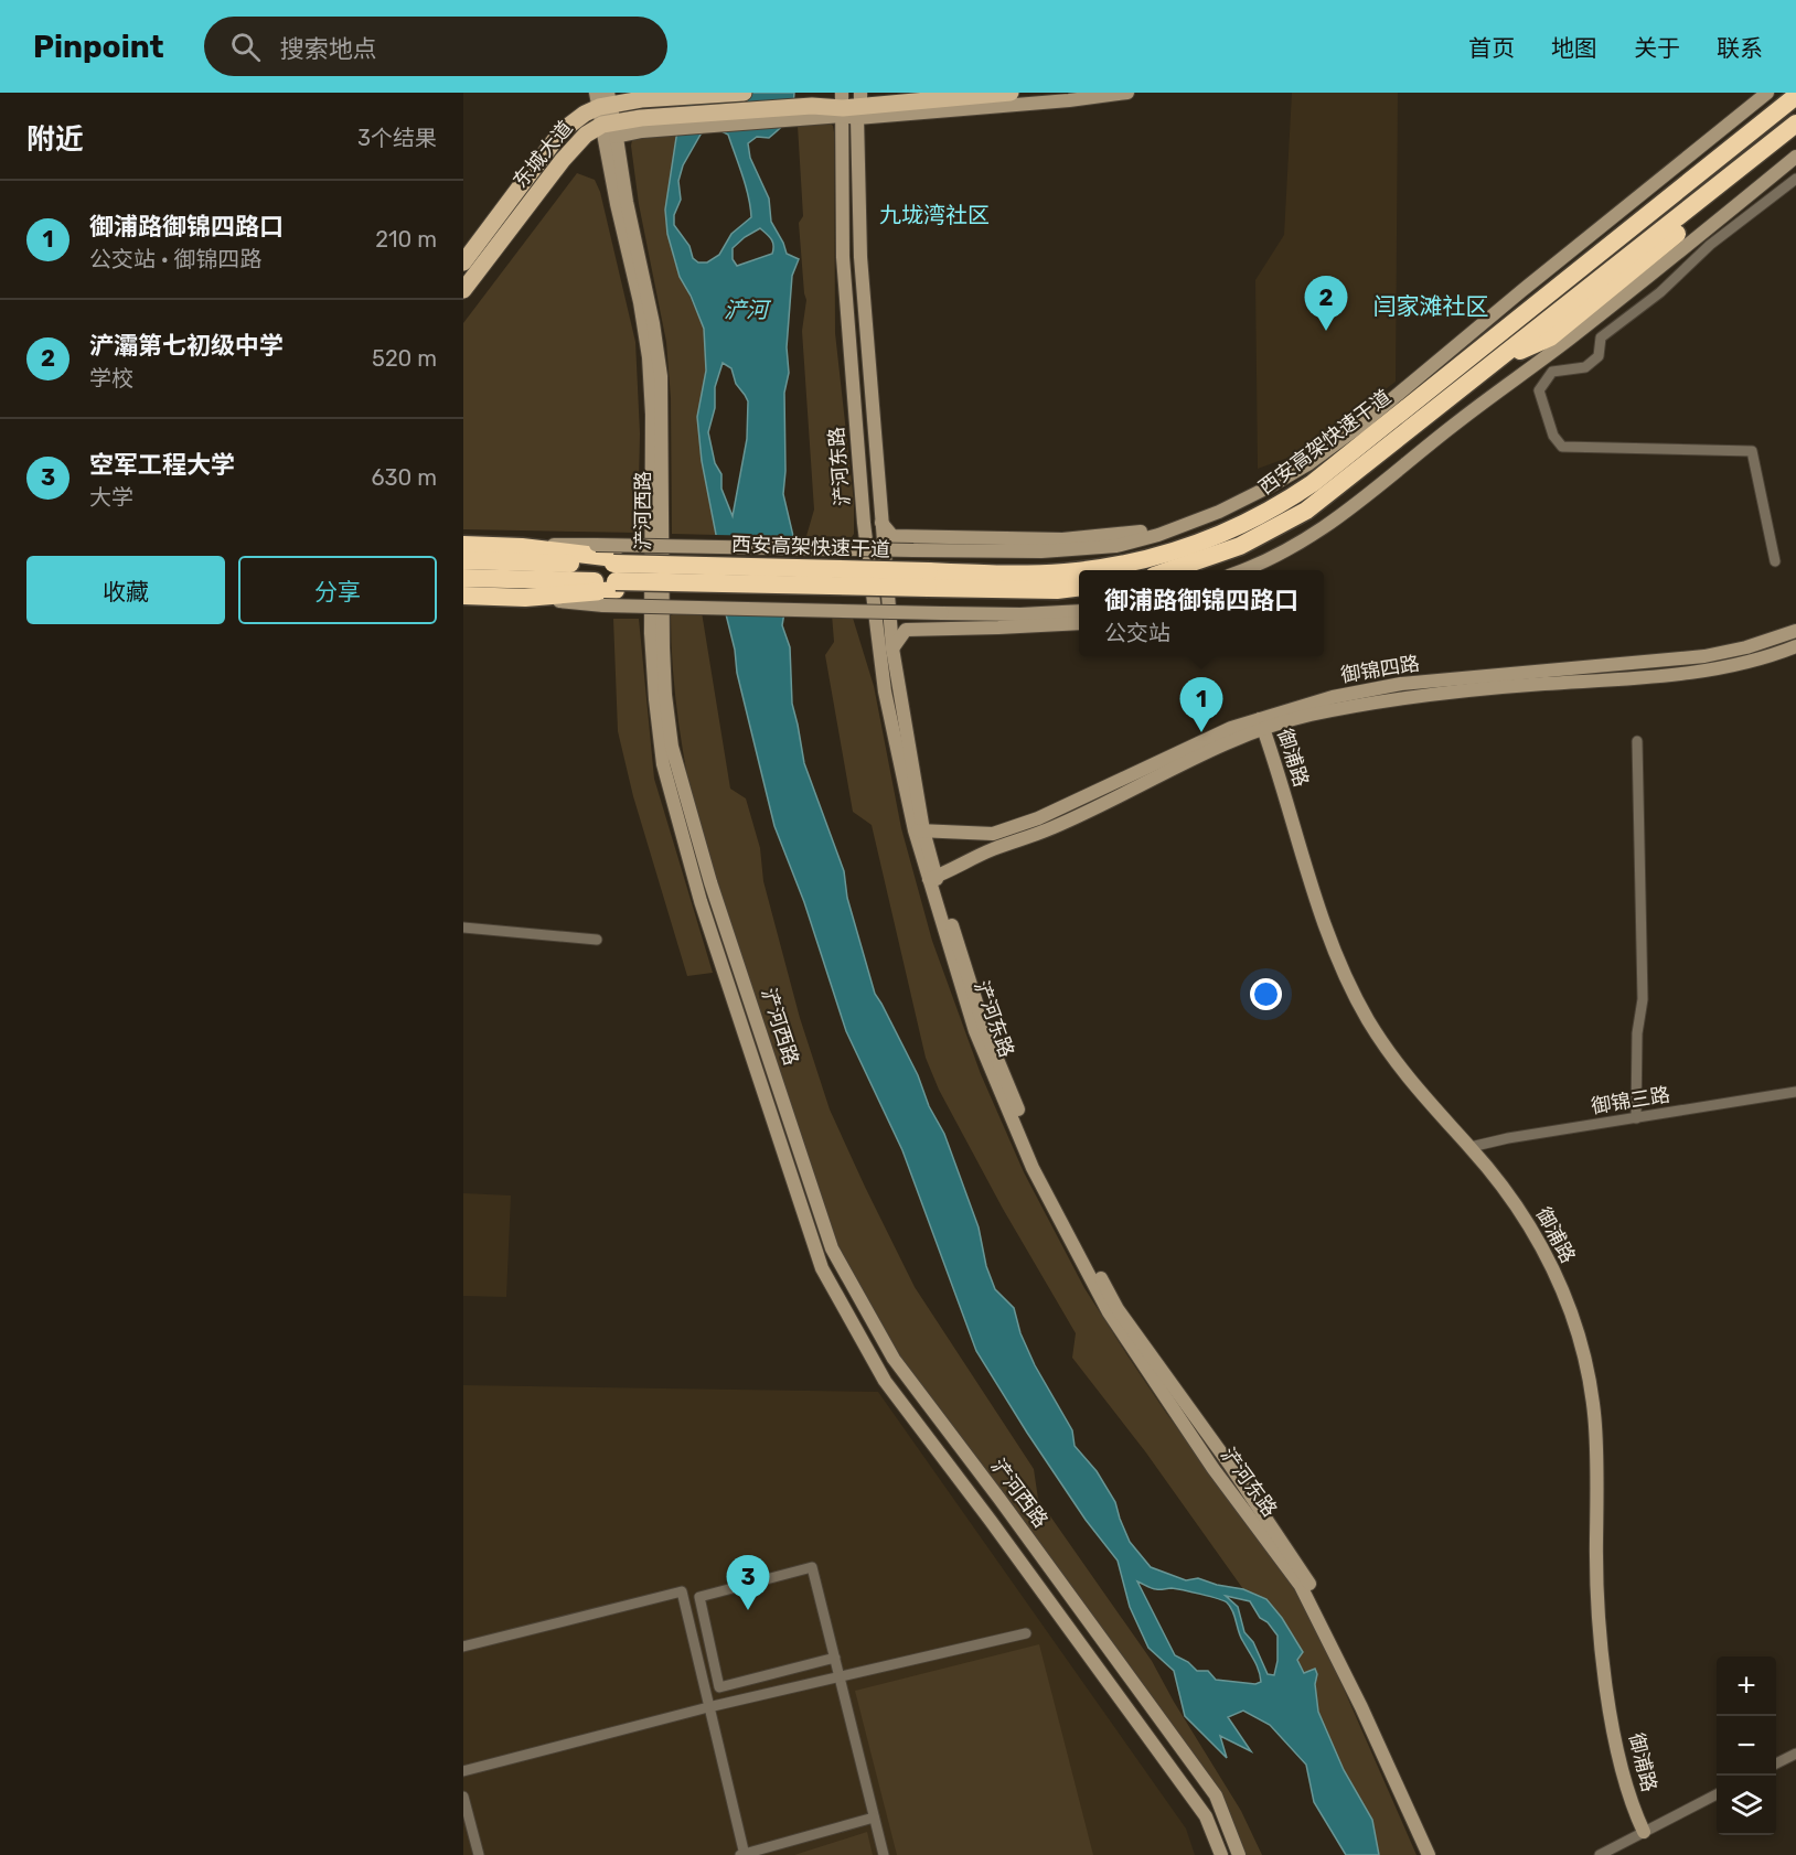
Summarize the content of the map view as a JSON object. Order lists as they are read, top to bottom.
{
  "streets": {
    "highway": ["西安高架快速干道"],
    "main road": [
      "东城大道",
      "浐河东路",
      "浐河西路",
      "御锦四路",
      "御浦路"
    ],
    "street": ["御锦三路"]
  },
  "crossings": [
    ["东城大道", "浐河东路"],
    ["东城大道", "浐河西路"],
    ["浐河东路", "御锦四路"],
    ["御锦四路", "御浦路"],
    ["御浦路", "御锦三路"]
  ],
  "districts": ["九垅湾社区", "闫家滩社区"],
  "water": ["浐河"],
  "page": {
    "header": "Pinpoint",
    "search": "搜索地点",
    "nav": [
      "首页",
      "地图",
      "关于",
      "联系"
    ],
    "heading": ["附近", "3个结果"],
    "list": [
      {
        "mark": "1",
        "name": "御浦路御锦四路口",
        "note": "公交站 · 御锦四路",
        "value": "210 m"
      },
      {
        "mark": "2",
        "name": "浐灞第七初级中学",
        "note": "学校",
        "value": "520 m"
      },
      {
        "mark": "3",
        "name": "空军工程大学",
        "note": "大学",
        "value": "630 m"
      }
    ],
    "pins": ["2", "1", "3"],
    "buttons": ["收藏", "分享"],
    "popup": ["御浦路御锦四路口", "公交站"],
    "map_buttons": ["+", "−"]
  }
}
